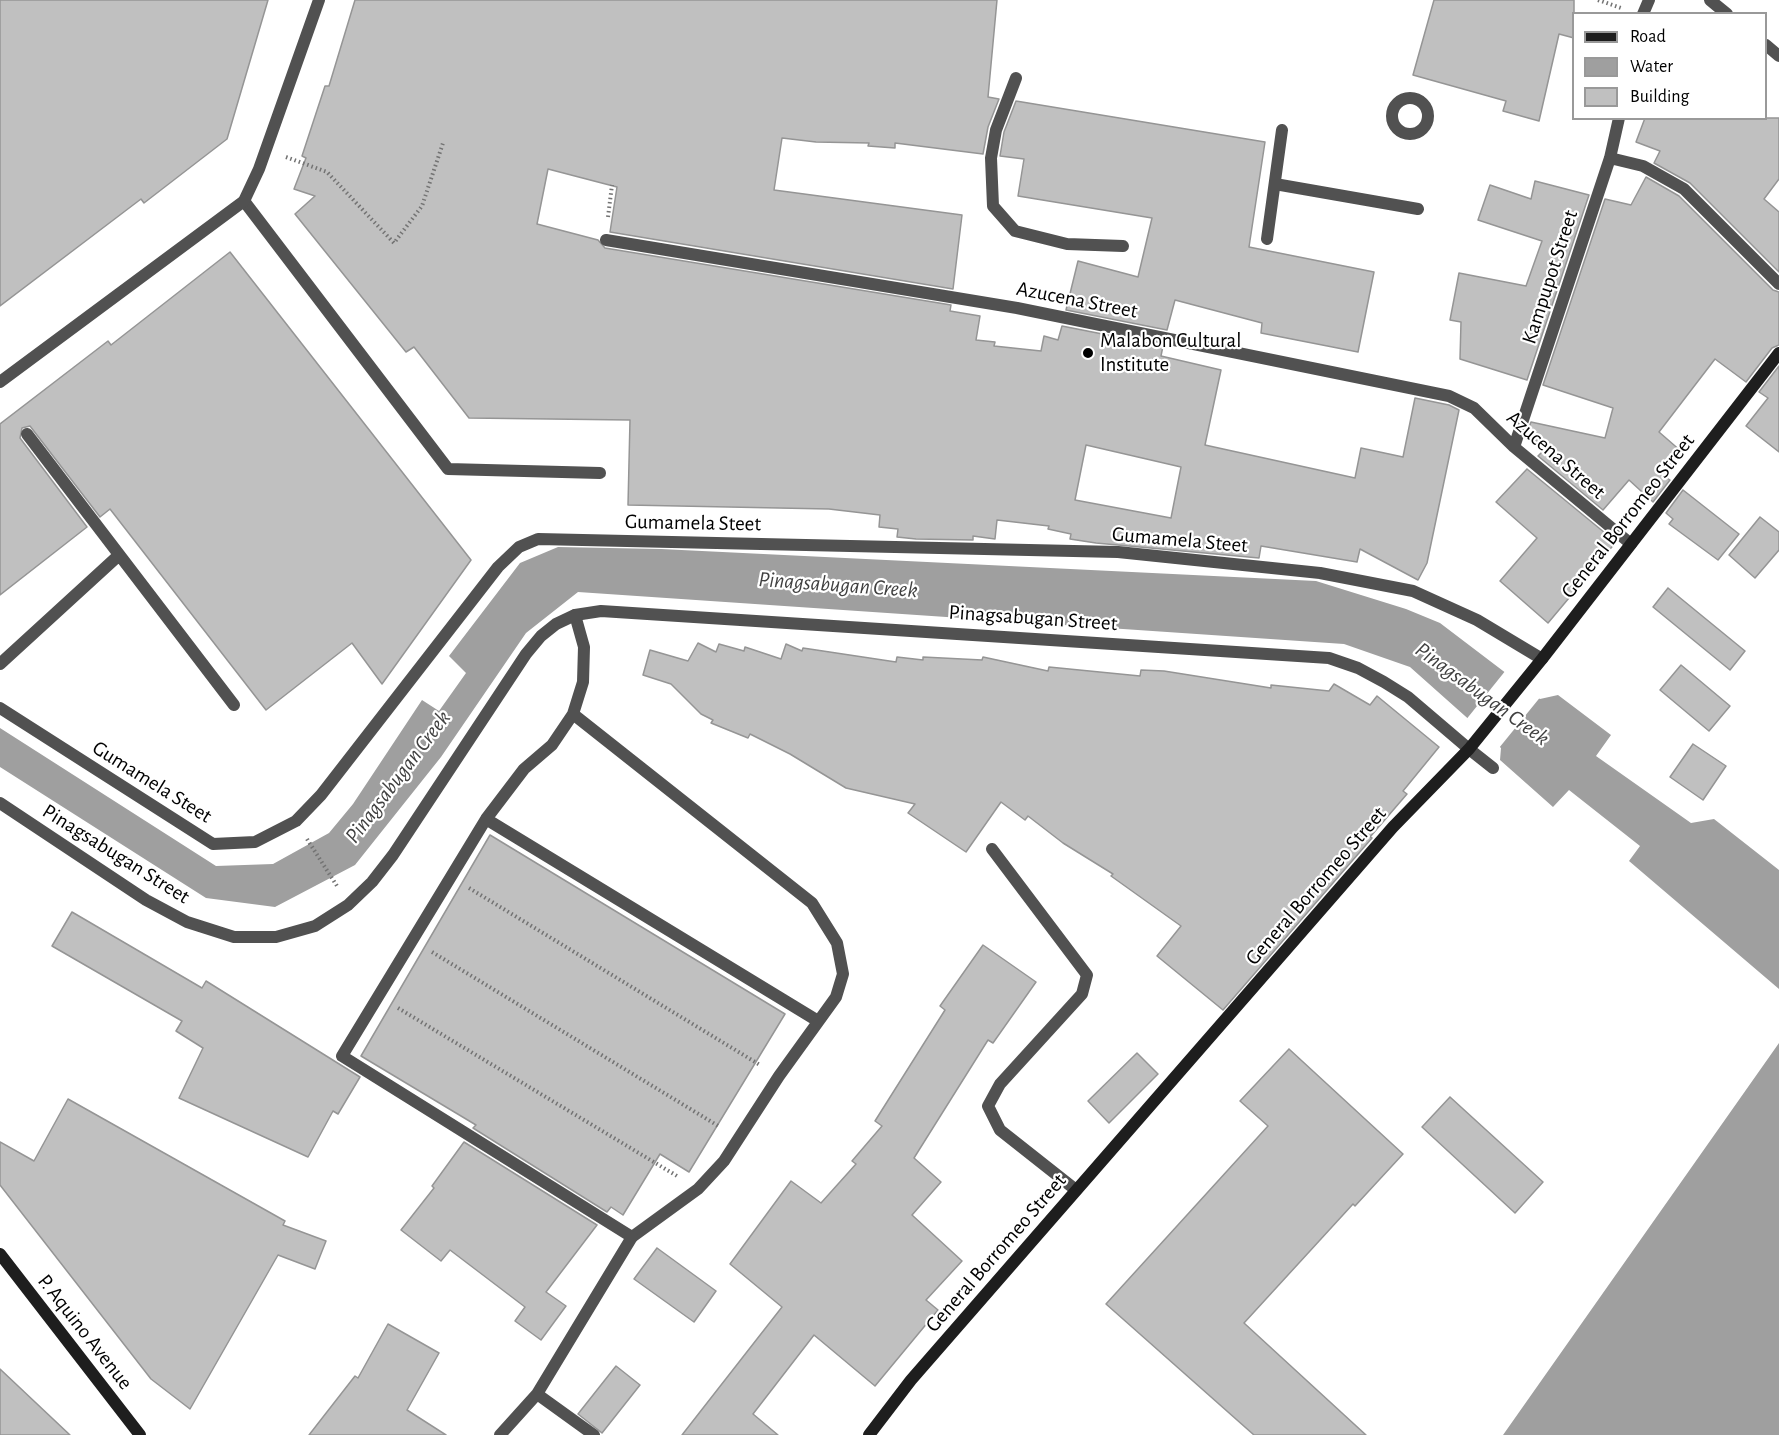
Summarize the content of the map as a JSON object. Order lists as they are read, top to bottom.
{
  "streets": {
    "street": [
      "Kampupot Street",
      "Azucena Street",
      "General Borromeo Street",
      "Gumamela Steet",
      "Pinagsabugan Street",
      "P. Aquino Avenue"
    ]
  },
  "crossings": [
    ["Kampupot Street", "Azucena Street"],
    ["Azucena Street", "General Borromeo Street"],
    ["General Borromeo Street", "Gumamela Steet"],
    ["General Borromeo Street", "Pinagsabugan Street"]
  ],
  "water": ["Pinagsabugan Creek"],
  "places": ["Malabon Cultural Institute"],
  "legend": ["Road", "Water", "Building"]
}
